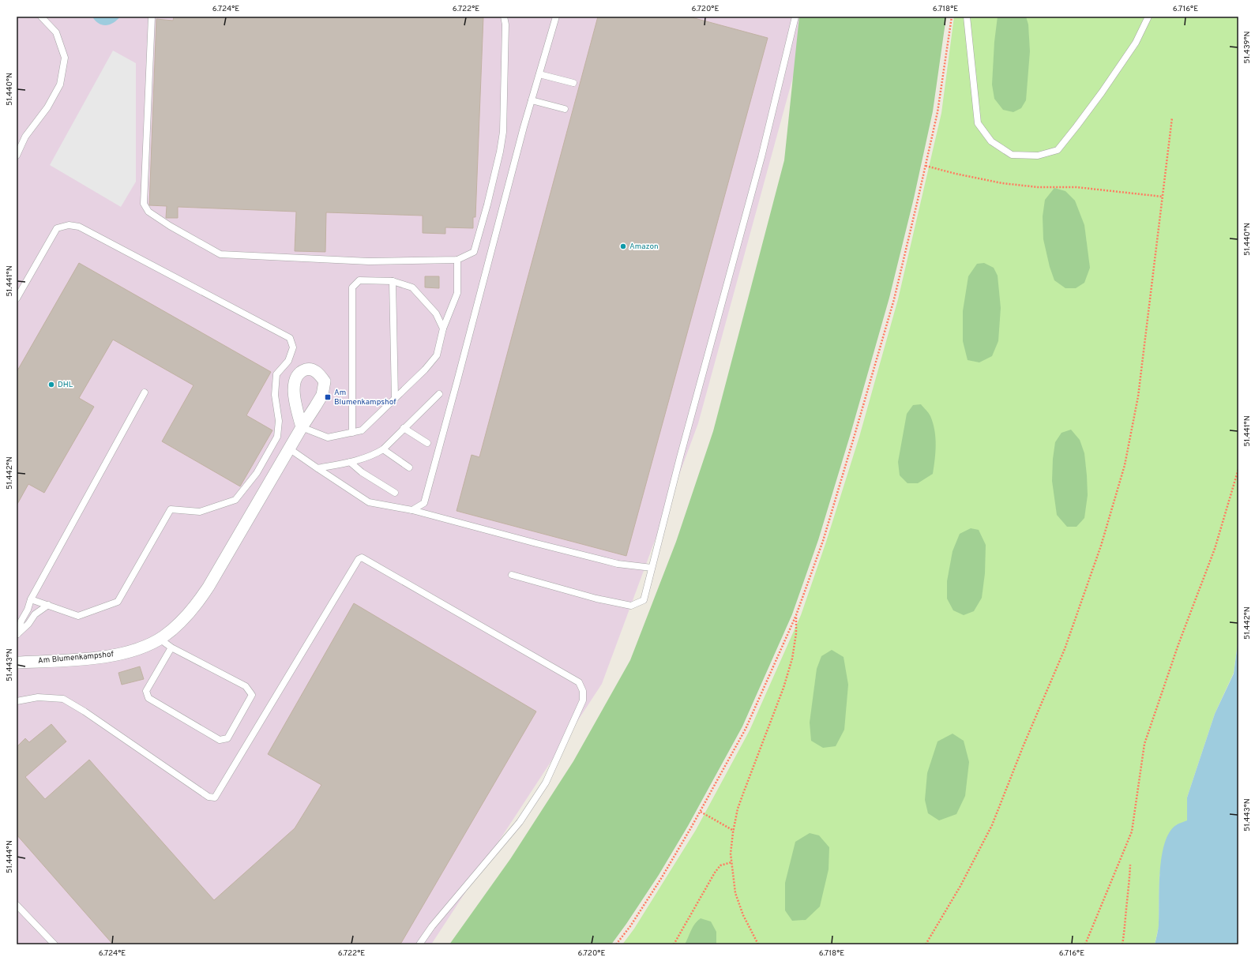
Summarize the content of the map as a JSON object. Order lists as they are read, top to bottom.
{
  "streets": {
    "street": ["Am Blumenkampshof"]
  },
  "places": {
    "other": ["Amazon", "DHL"],
    "transit": ["Am Blumenkampshof"]
  },
  "coordinates": [
    "6.724°E",
    "6.722°E",
    "6.720°E",
    "6.718°E",
    "6.716°E",
    "51.439°N",
    "51.440°N",
    "51.441°N",
    "51.442°N",
    "51.443°N",
    "51.444°N"
  ]
}
